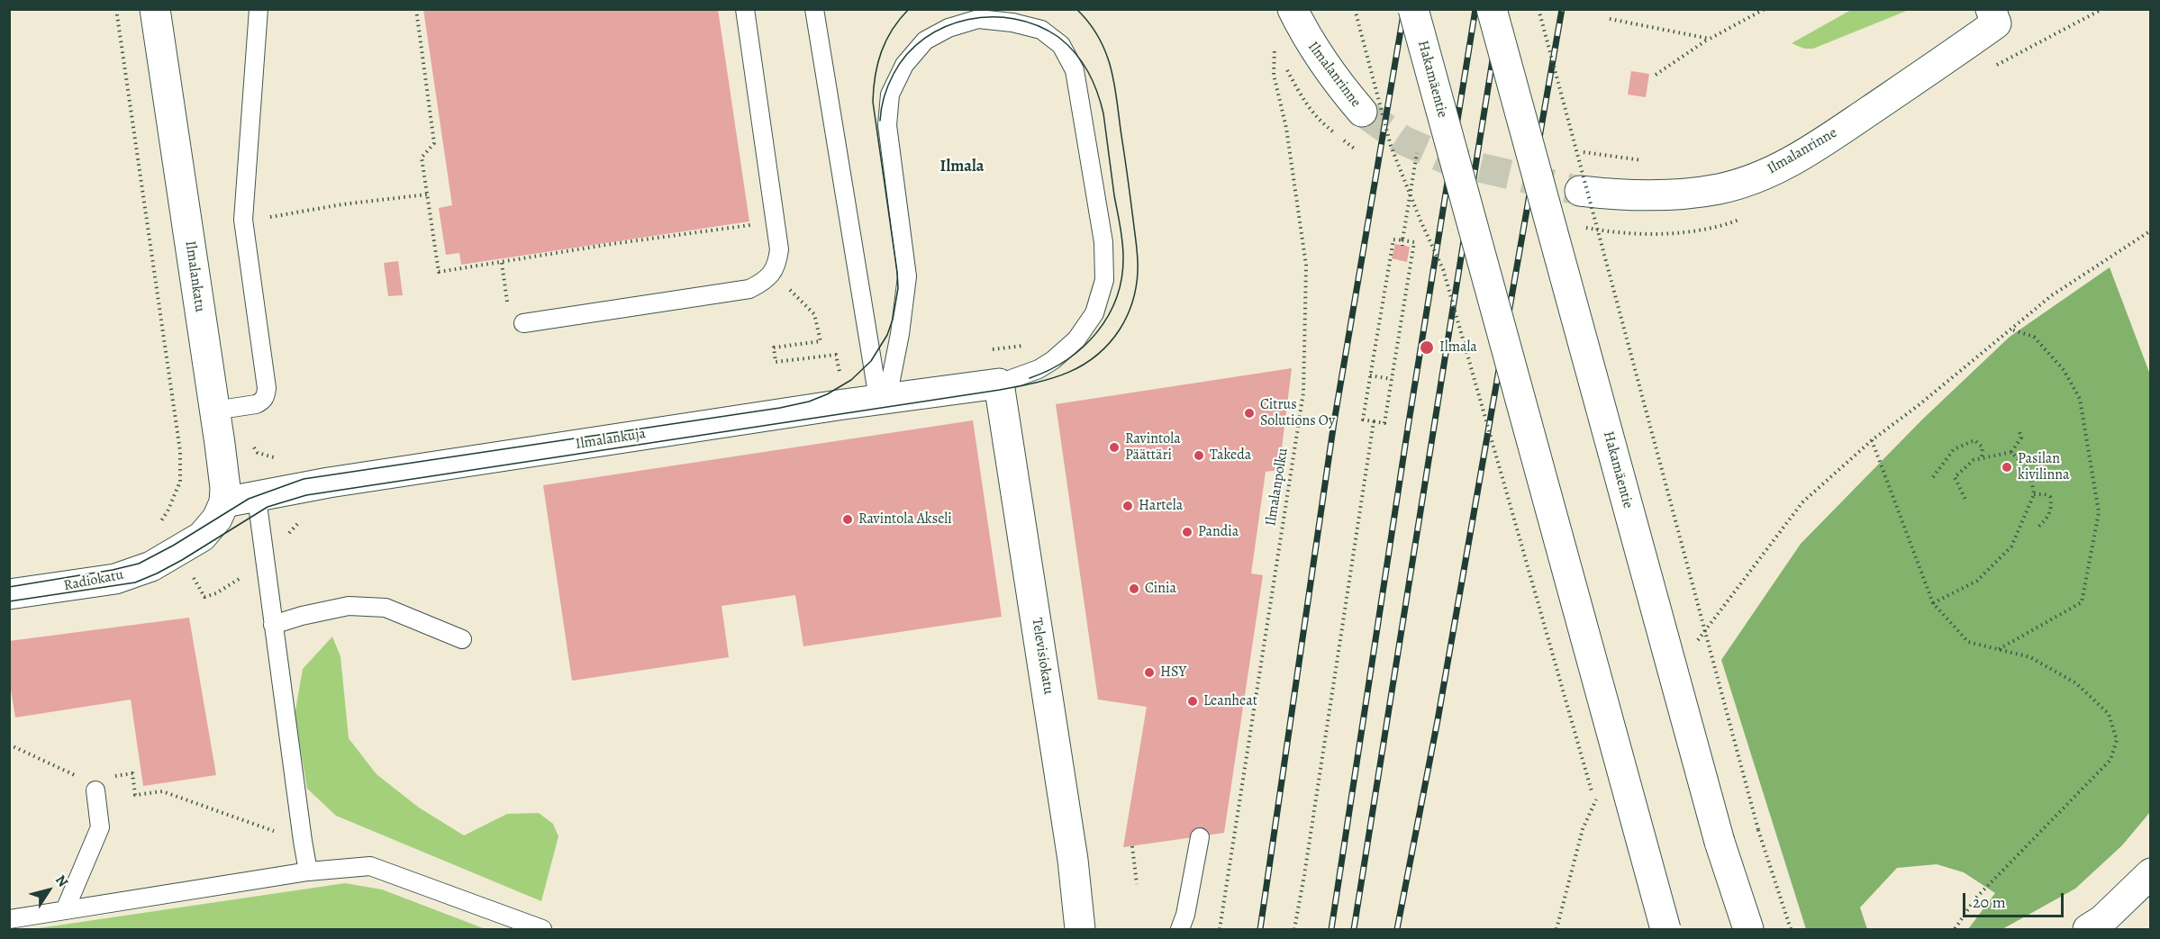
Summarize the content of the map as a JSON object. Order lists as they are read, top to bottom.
{
  "streets": {
    "street": [
      "Ilmalanrinne",
      "Hakamäentie",
      "Ilmalankatu",
      "Ilmalankuja",
      "Radiokatu",
      "Televisiokatu"
    ],
    "path": ["Ilmalanpolku"]
  },
  "crossings": [
    ["Ilmalankatu", "Ilmalankuja"],
    ["Ilmalankatu", "Radiokatu"],
    ["Ilmalankuja", "Radiokatu"],
    ["Ilmalankuja", "Televisiokatu"]
  ],
  "districts": ["Ilmala"],
  "places": [
    "Ilmala",
    "Citrus Solutions Oy",
    "Ravintola Päättäri",
    "Takeda",
    "Pasilan kivilinna",
    "Hartela",
    "Ravintola Akseli",
    "Pandia",
    "Cinia",
    "HSY",
    "Leanheat"
  ],
  "scale_bar": "20 m",
  "north": "top right"
}
